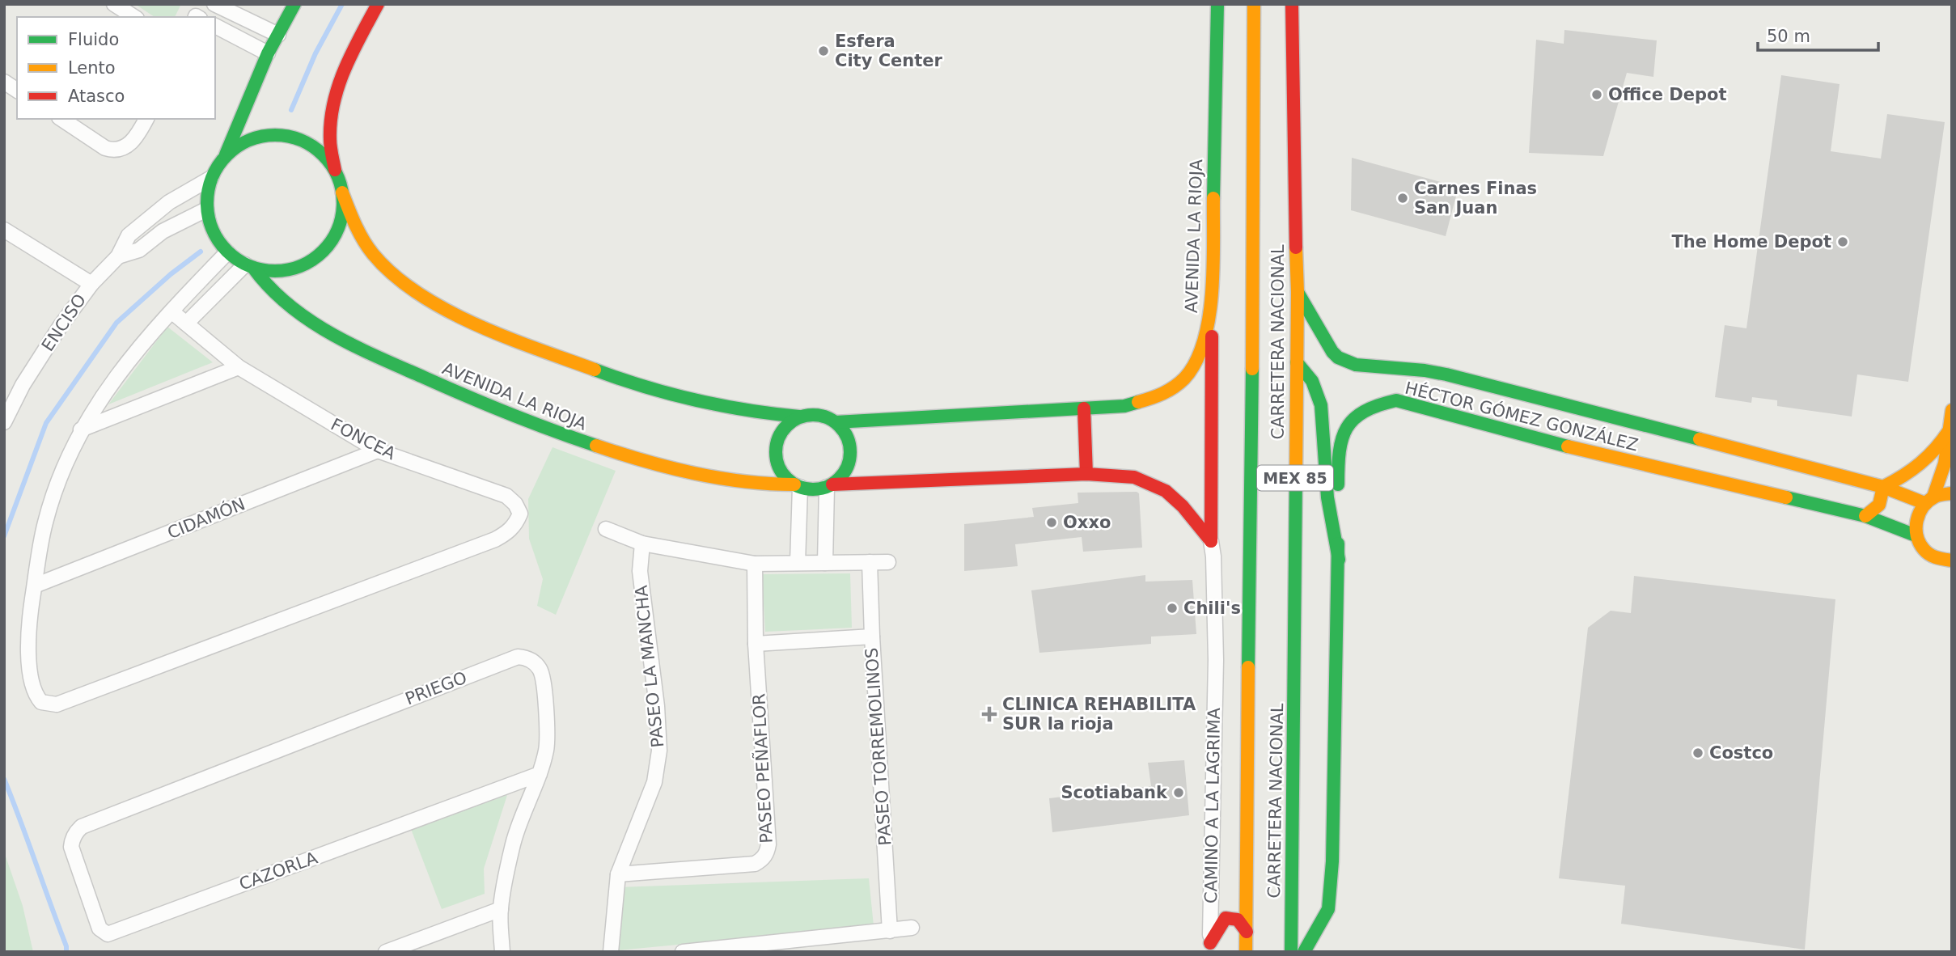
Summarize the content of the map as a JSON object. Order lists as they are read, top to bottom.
{
  "streets": {
    "main road": [
      "AVENIDA LA RIOJA",
      "CARRETERA NACIONAL",
      "HÉCTOR GÓMEZ GONZÁLEZ",
      "MEX 85"
    ],
    "street": [
      "ENCISO",
      "FONCEA",
      "CIDAMÓN",
      "PASEO LA MANCHA",
      "PRIEGO",
      "PASEO TORREMOLINOS",
      "PASEO PEÑAFLOR",
      "CAMINO A LA LAGRIMA",
      "CAZORLA"
    ]
  },
  "crossings": [
    ["CARRETERA NACIONAL", "HÉCTOR GÓMEZ GONZÁLEZ"],
    ["FONCEA", "CIDAMÓN"],
    ["PASEO LA MANCHA", "PASEO PEÑAFLOR"],
    ["PRIEGO", "CAZORLA"]
  ],
  "places": {
    "other": [
      "Esfera City Center",
      "Office Depot",
      "Carnes Finas San Juan",
      "The Home Depot",
      "Oxxo",
      "Chili's",
      "Costco",
      "Scotiabank"
    ],
    "health": ["CLINICA REHABILITA SUR la rioja"]
  },
  "legend": ["Fluido", "Lento", "Atasco"],
  "scale_bar": "50 m"
}
